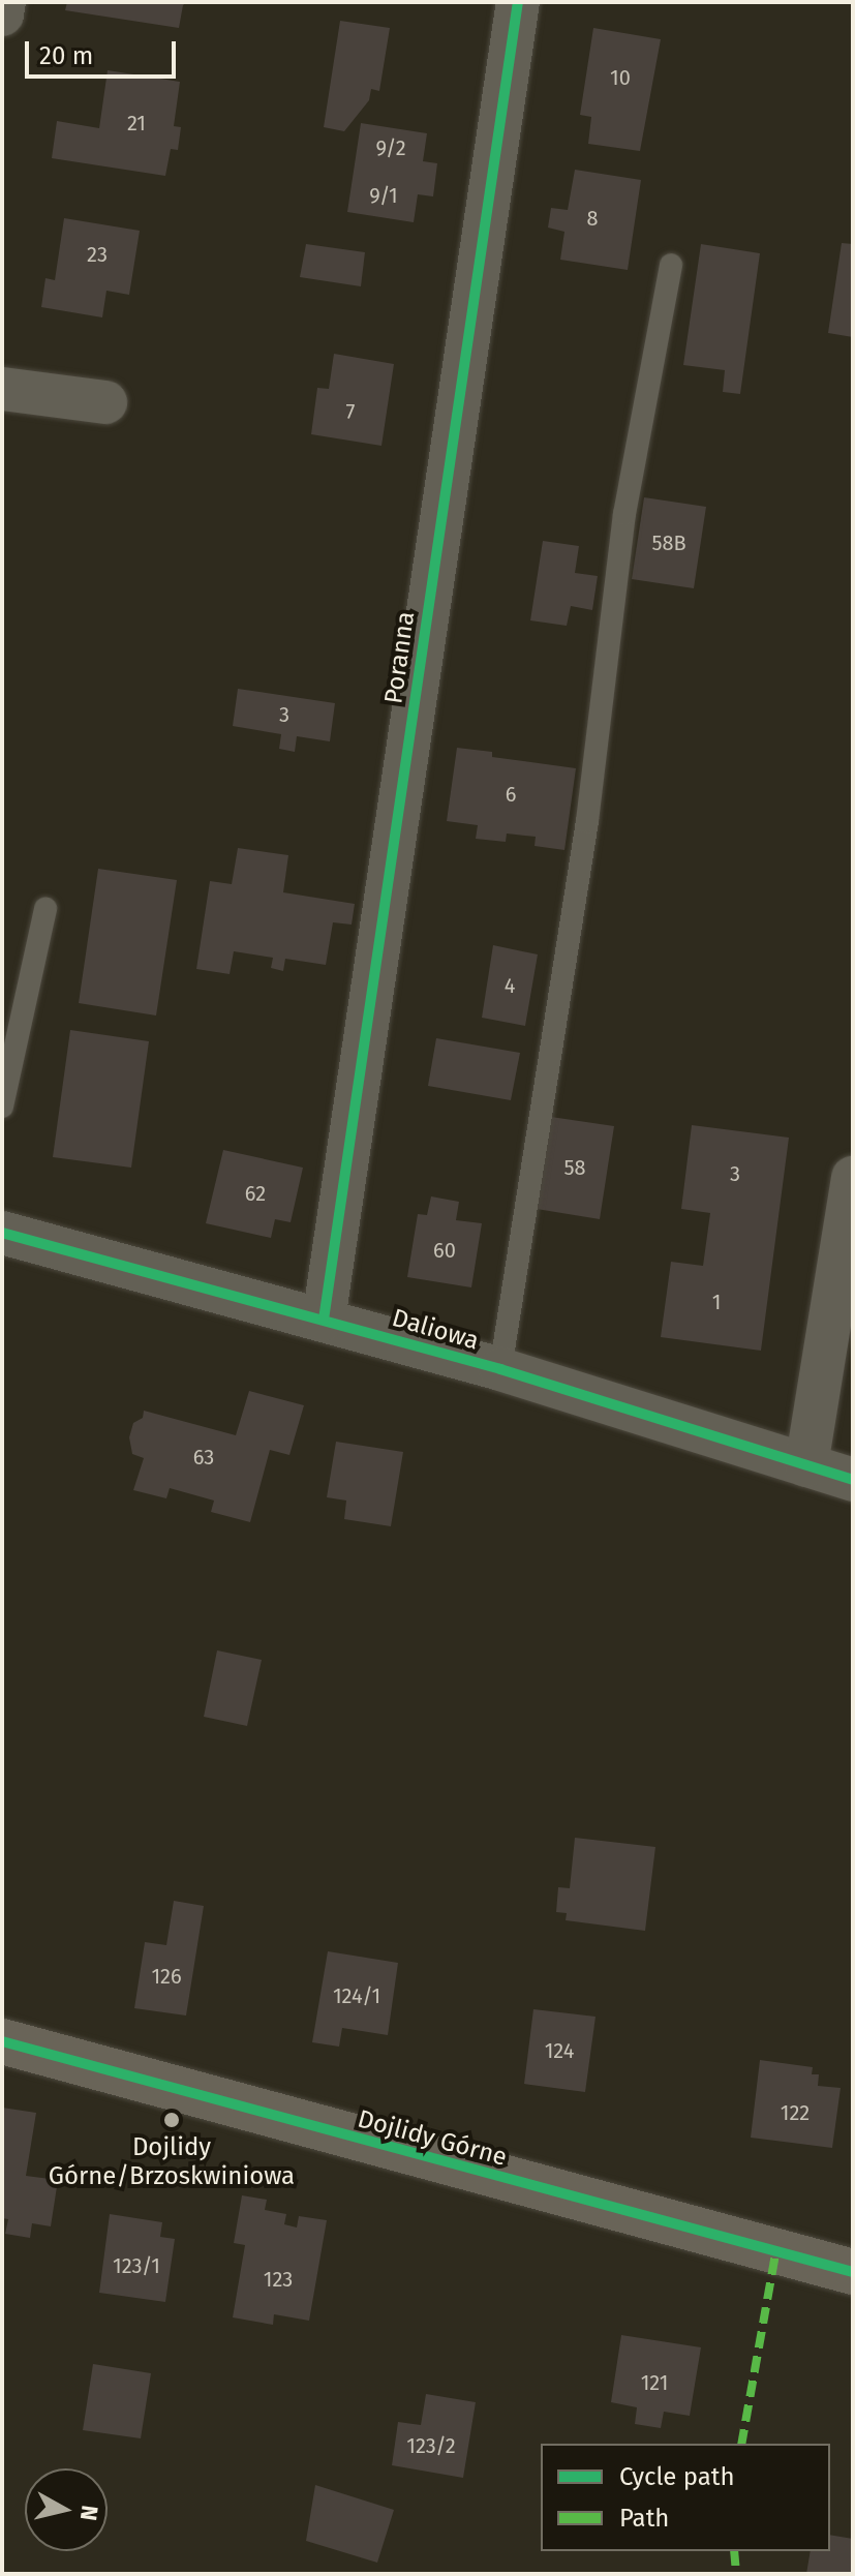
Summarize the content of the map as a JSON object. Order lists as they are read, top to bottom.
{
  "streets": {
    "street": ["Poranna", "Daliowa", "Dojlidy Górne"]
  },
  "crossings": [
    ["Poranna", "Daliowa"]
  ],
  "places": ["Dojlidy Górne/Brzoskwiniowa"],
  "house_numbers": [
    "10",
    "21",
    "9/2",
    "9/1",
    "8",
    "23",
    "7",
    "58B",
    "3",
    "6",
    "4",
    "58",
    "3",
    "62",
    "60",
    "1",
    "63",
    "126",
    "124/1",
    "124",
    "122",
    "123/1",
    "123",
    "121",
    "123/2"
  ],
  "legend": ["Cycle path", "Path"],
  "scale_bar": "20 m",
  "north": "right"
}
